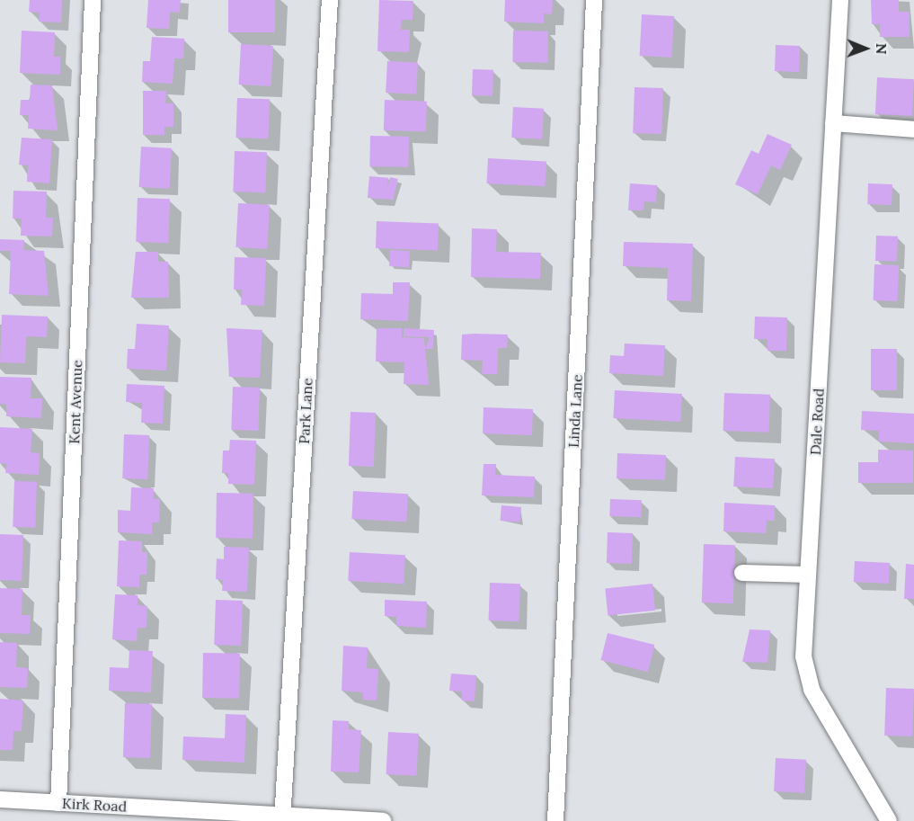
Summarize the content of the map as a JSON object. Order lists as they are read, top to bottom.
{
  "streets": {
    "street": [
      "Kent Avenue",
      "Park Lane",
      "Linda Lane",
      "Dale Road",
      "Kirk Road"
    ]
  },
  "crossings": [
    ["Kent Avenue", "Kirk Road"],
    ["Park Lane", "Kirk Road"]
  ],
  "north": "right"
}
